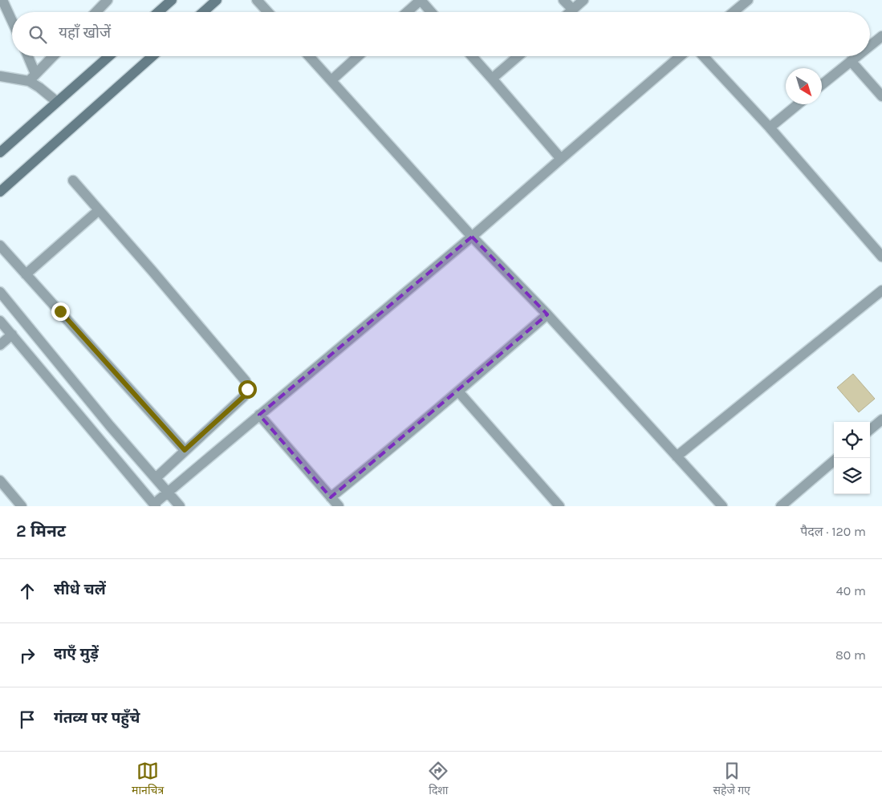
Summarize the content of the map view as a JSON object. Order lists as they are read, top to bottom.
{
  "north": "bottom right",
  "page": {
    "search": "यहाँ खोजें",
    "heading": ["2 मिनट", "पैदल · 120 m"],
    "list": [
      ["सीधे चलें", "40 m"],
      ["दाएँ मुड़ें", "80 m"],
      "गंतव्य पर पहुँचे"
    ],
    "nav": ["मानचित्र", "दिशा", "सहेजे गए"]
  }
}
